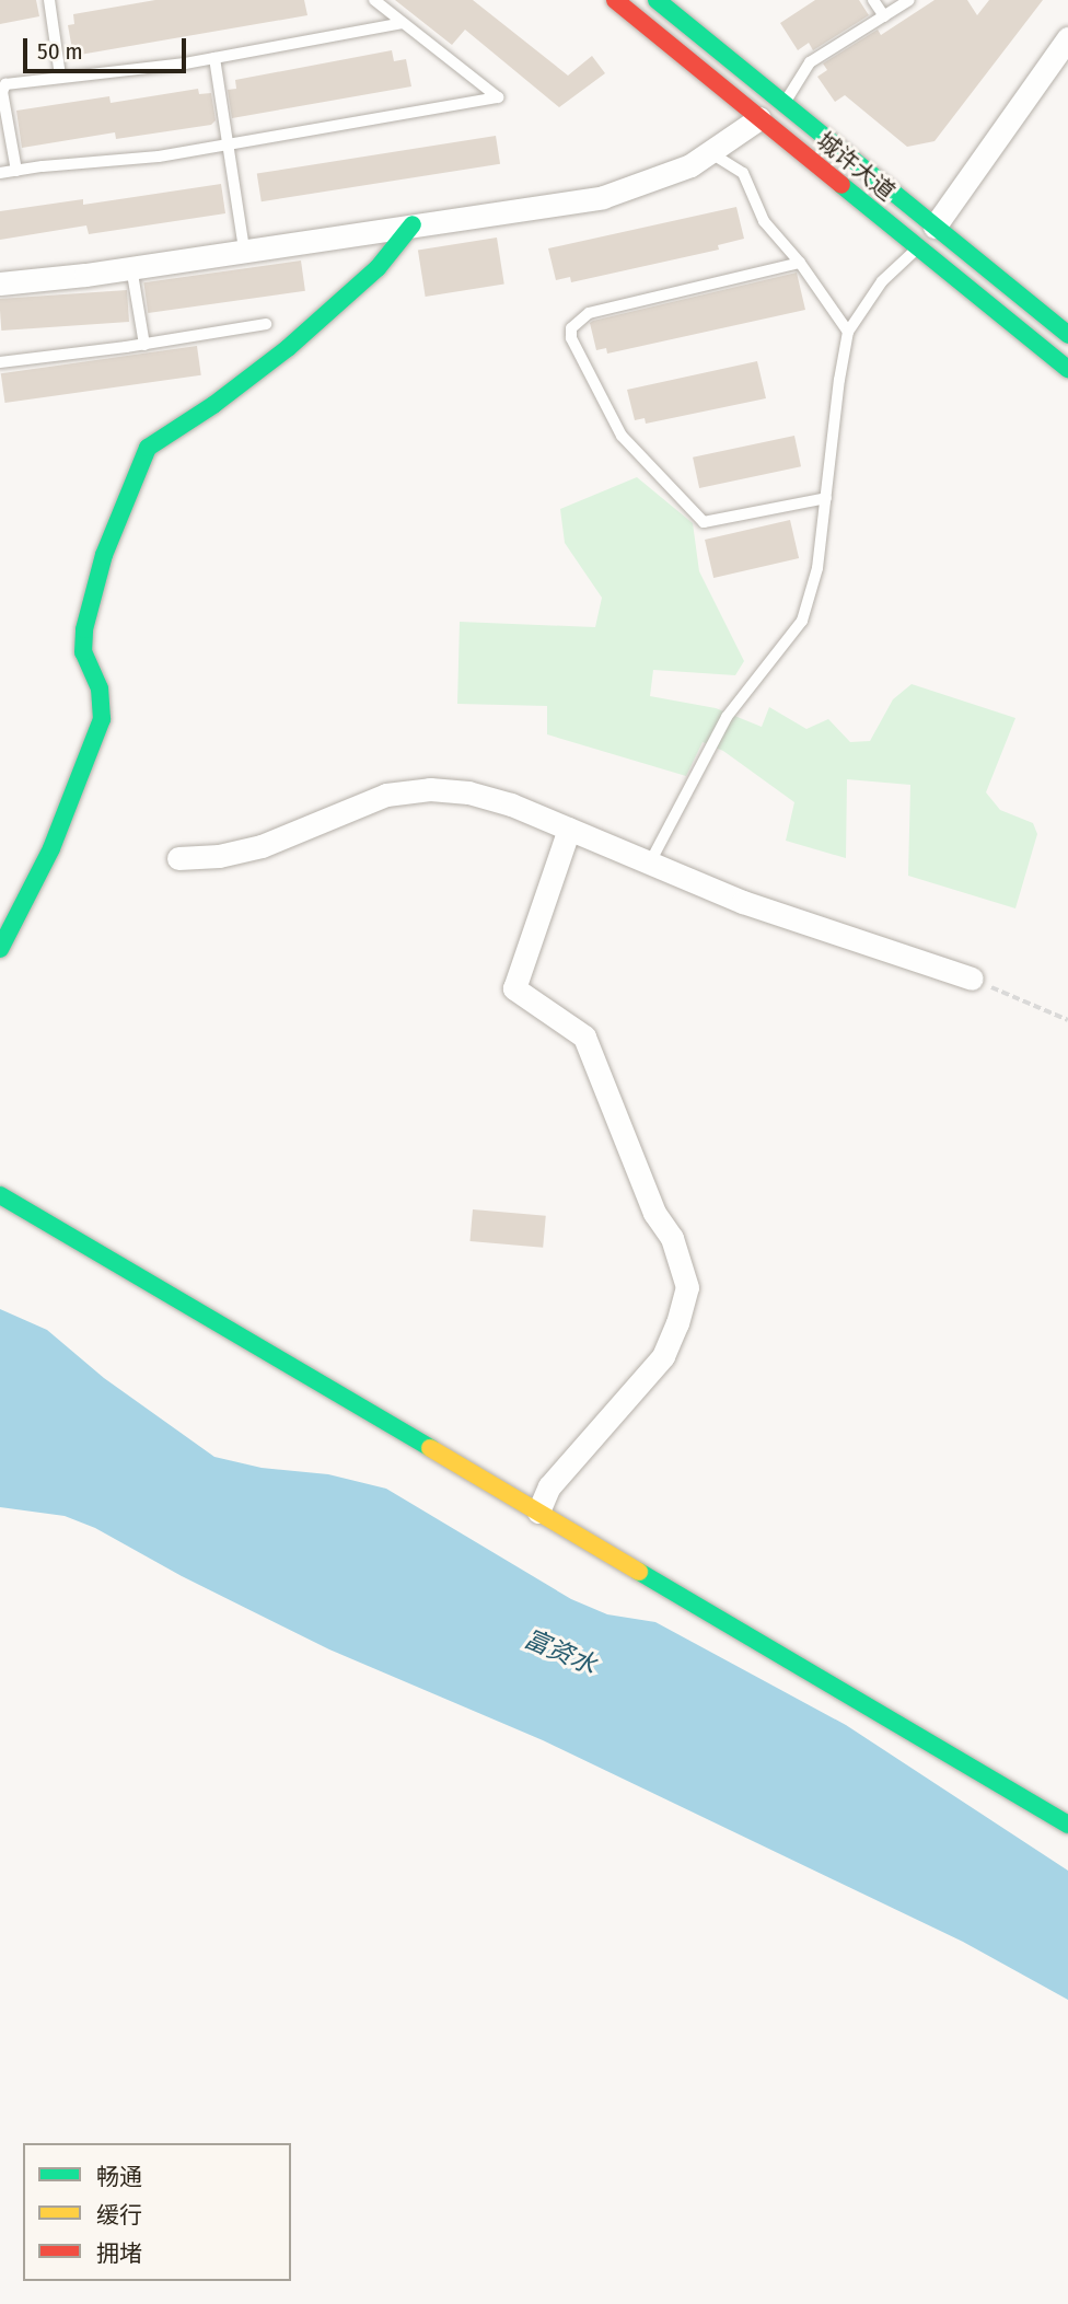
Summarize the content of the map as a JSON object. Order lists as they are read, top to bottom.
{
  "streets": {
    "street": ["城许大道"]
  },
  "water": ["富资水"],
  "legend": ["畅通", "缓行", "拥堵"],
  "scale_bar": "50 m"
}
